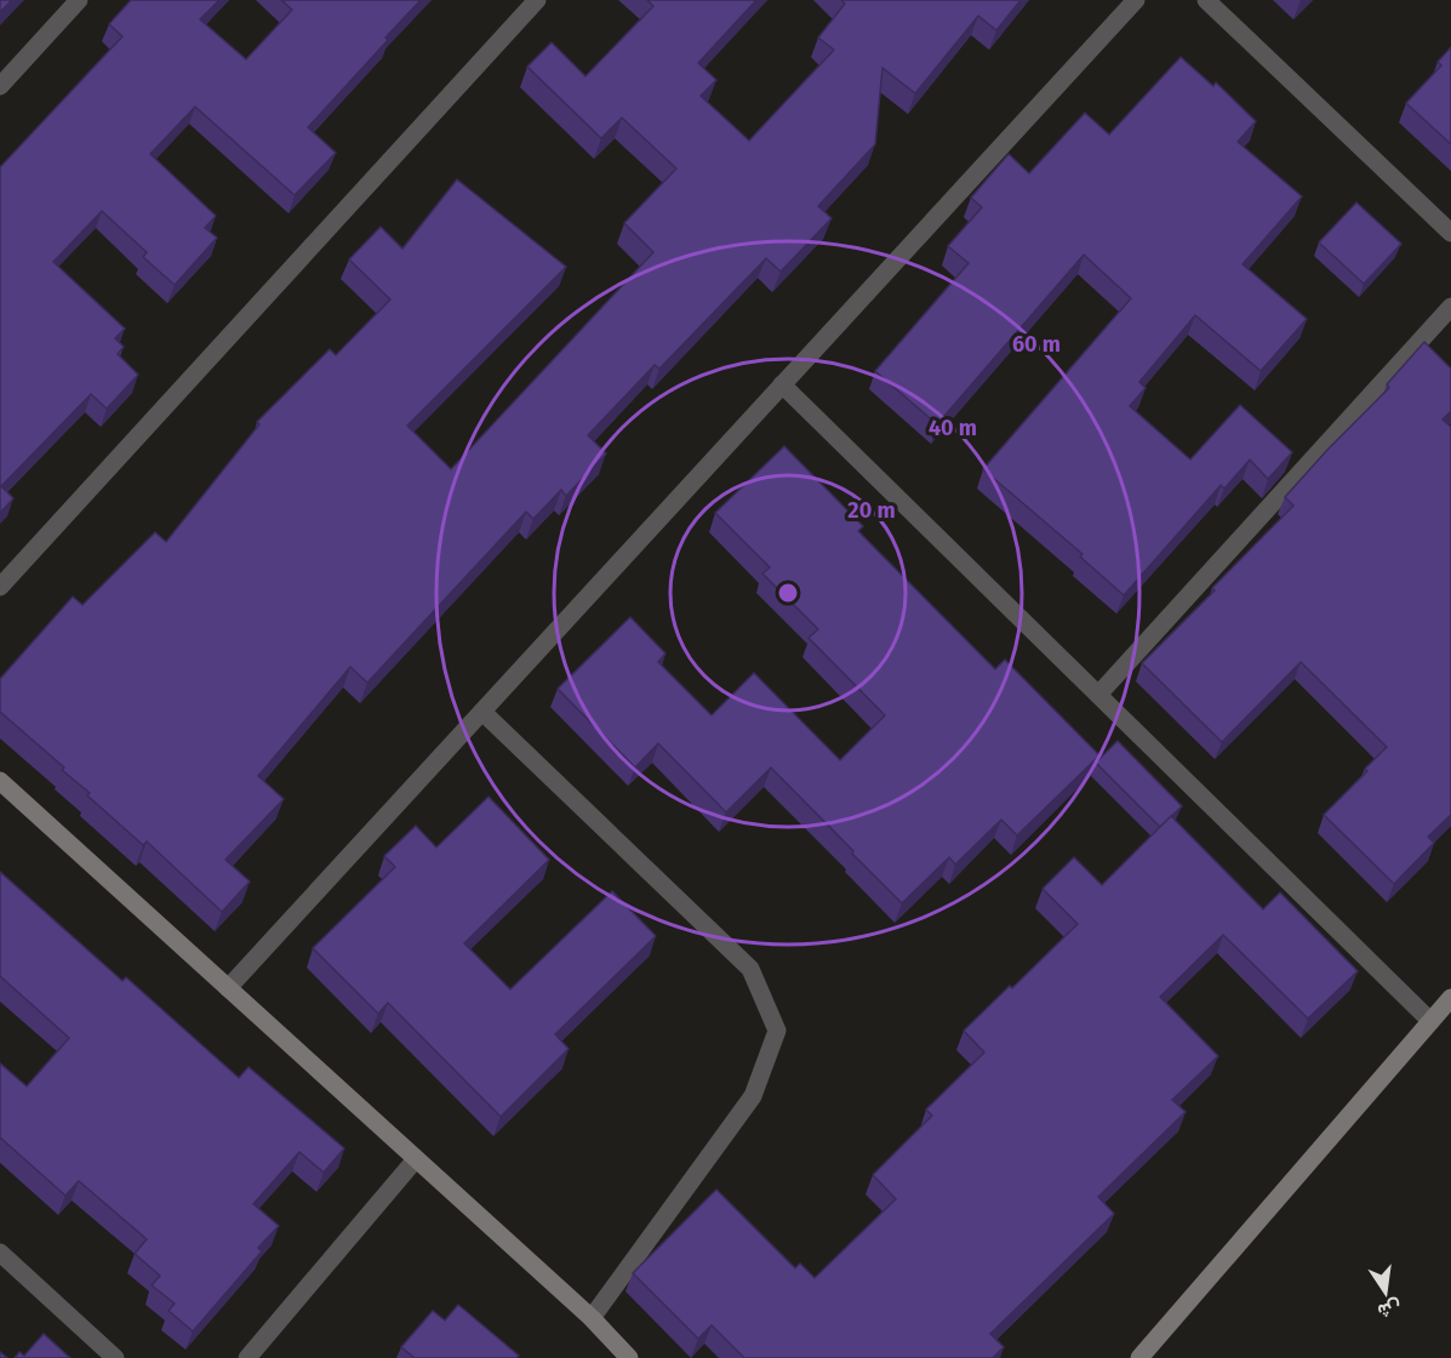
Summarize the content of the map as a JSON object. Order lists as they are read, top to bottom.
{
  "north": "bottom",
  "rings": ["60 m", "40 m", "20 m"]
}
